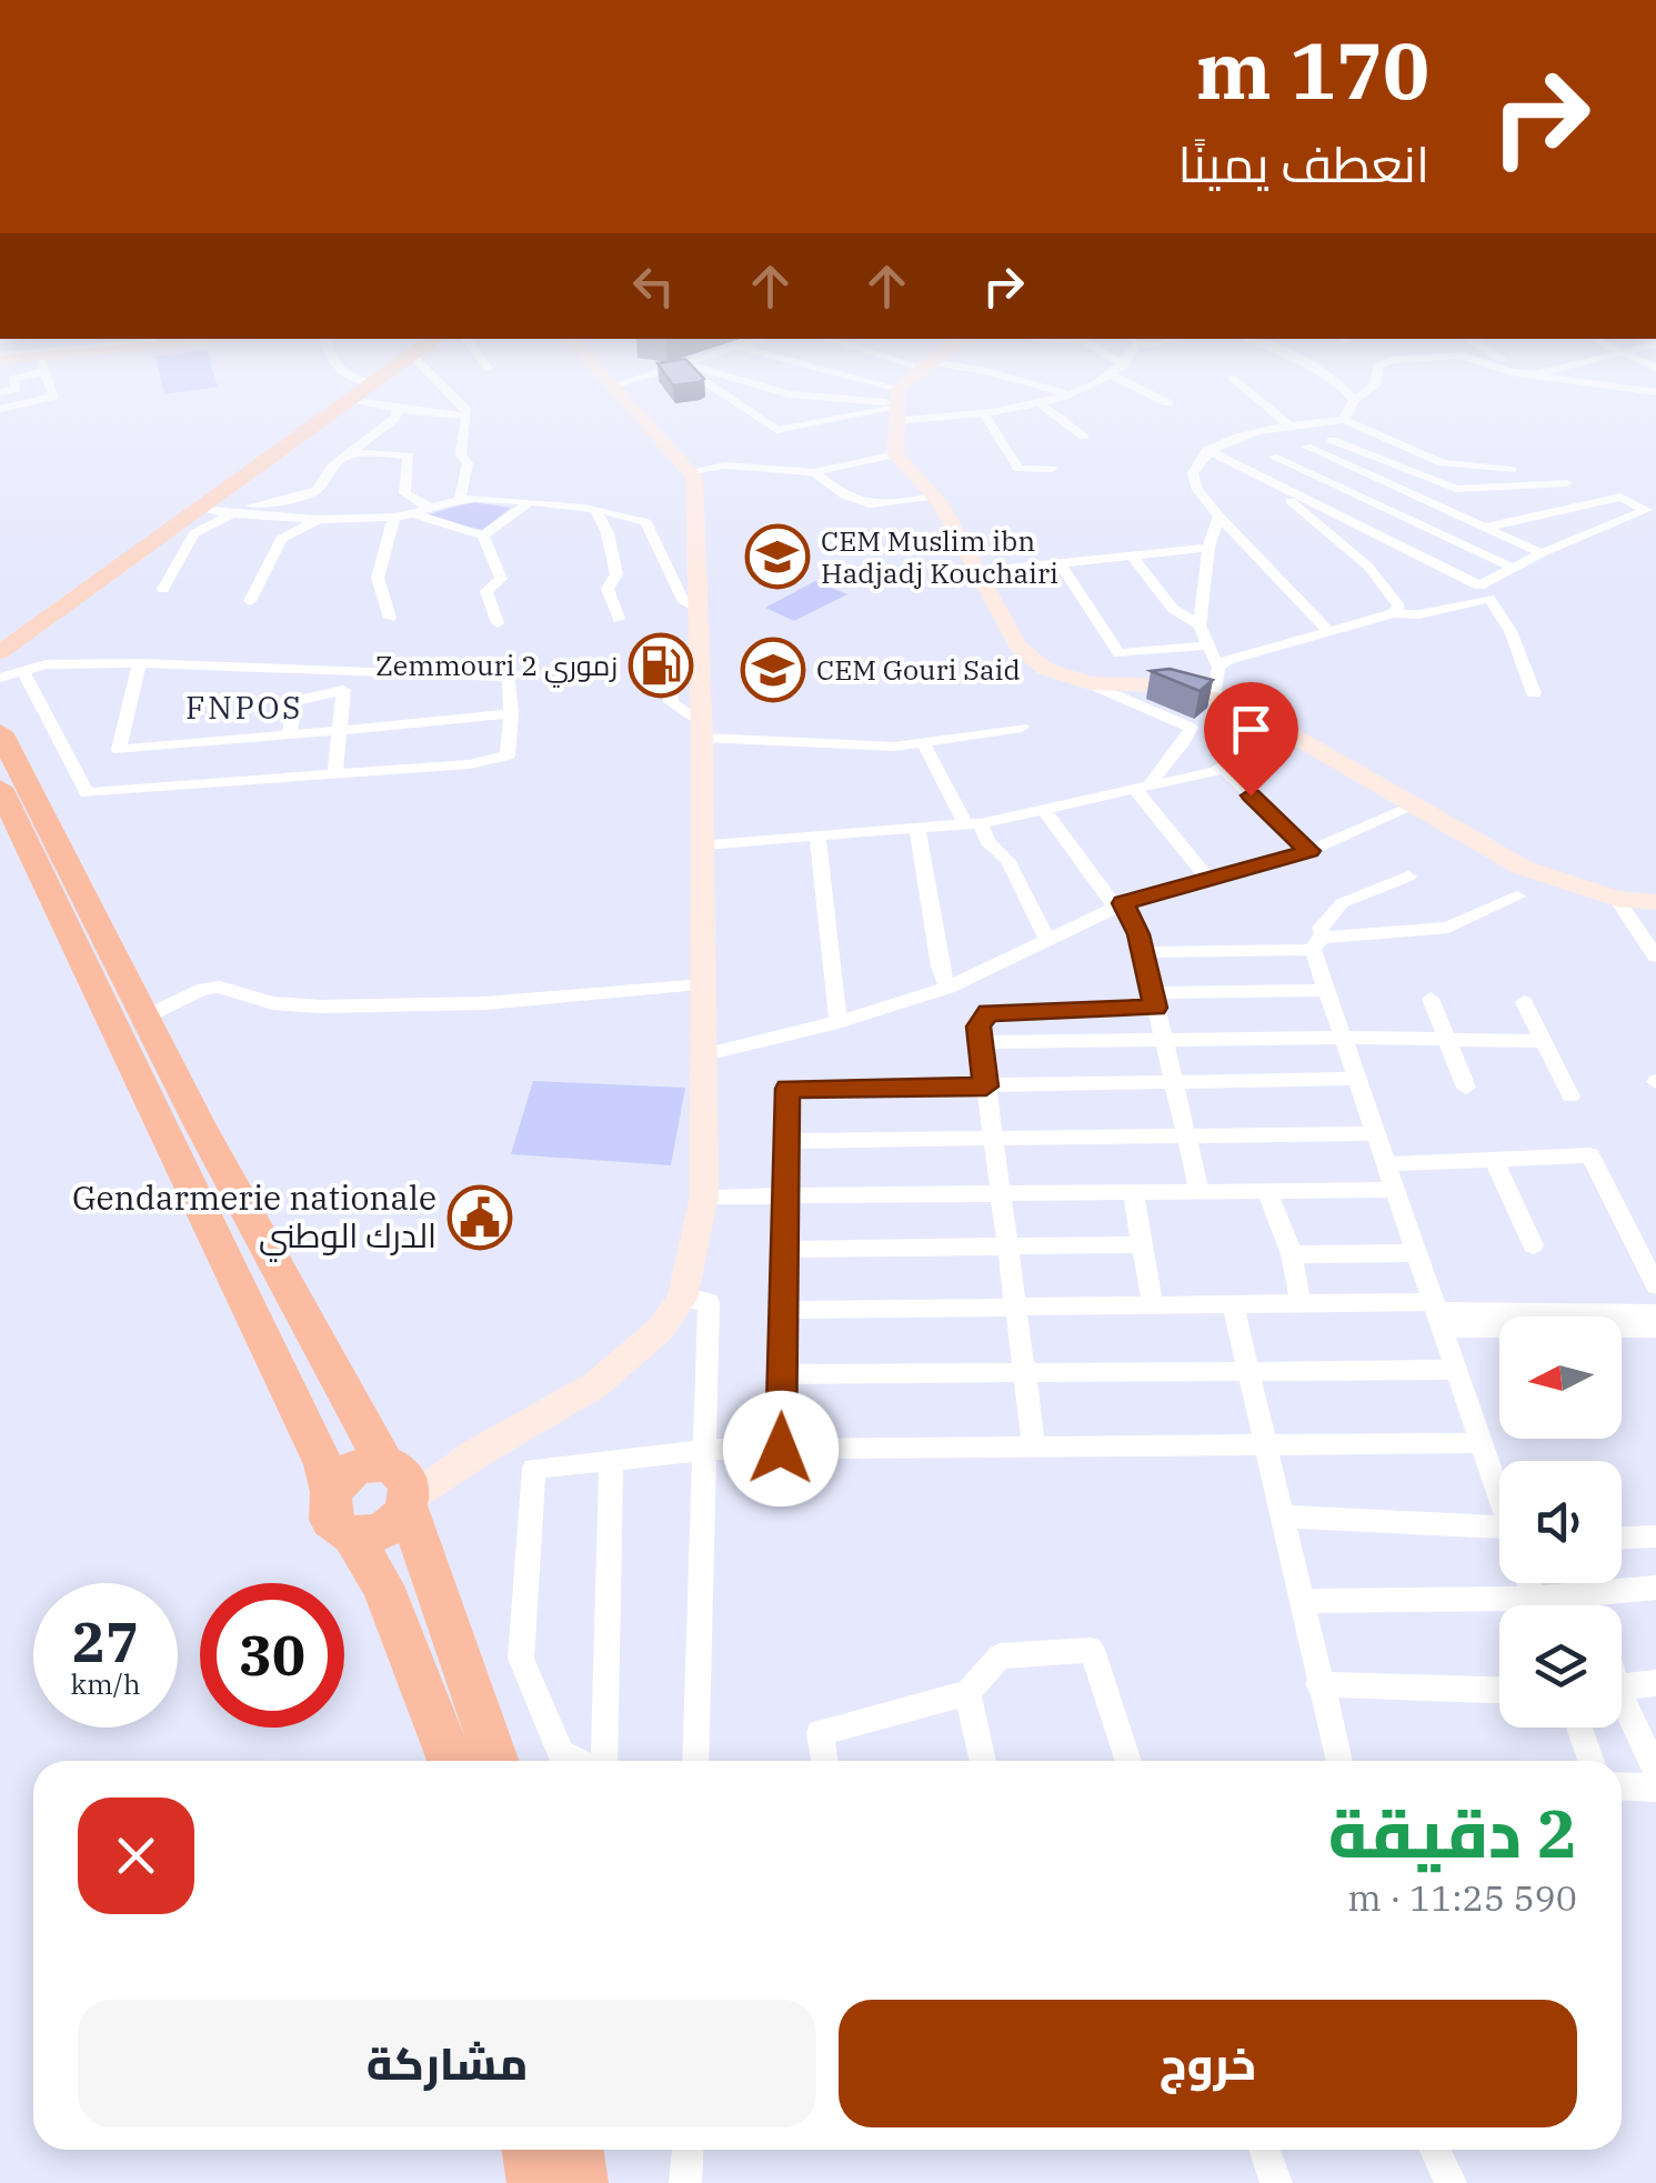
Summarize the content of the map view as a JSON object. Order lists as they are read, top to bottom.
{
  "districts": ["FNPOS"],
  "places": {
    "school or university": ["CEM Muslim ibn Hadjadj Kouchairi", "CEM Gouri Said"],
    "fuel station": ["Zemmouri 2 زموري"],
    "public building": ["Gendarmerie nationale الدرك الوطني"]
  },
  "north": "left",
  "page": {
    "turn": ["170 m", "انعطف يمينًا"],
    "speed": "27 km/h",
    "limit": "30",
    "heading": ["2 دقيقة", "590 m · 11:25"],
    "buttons": ["خروج", "مشاركة"]
  }
}
